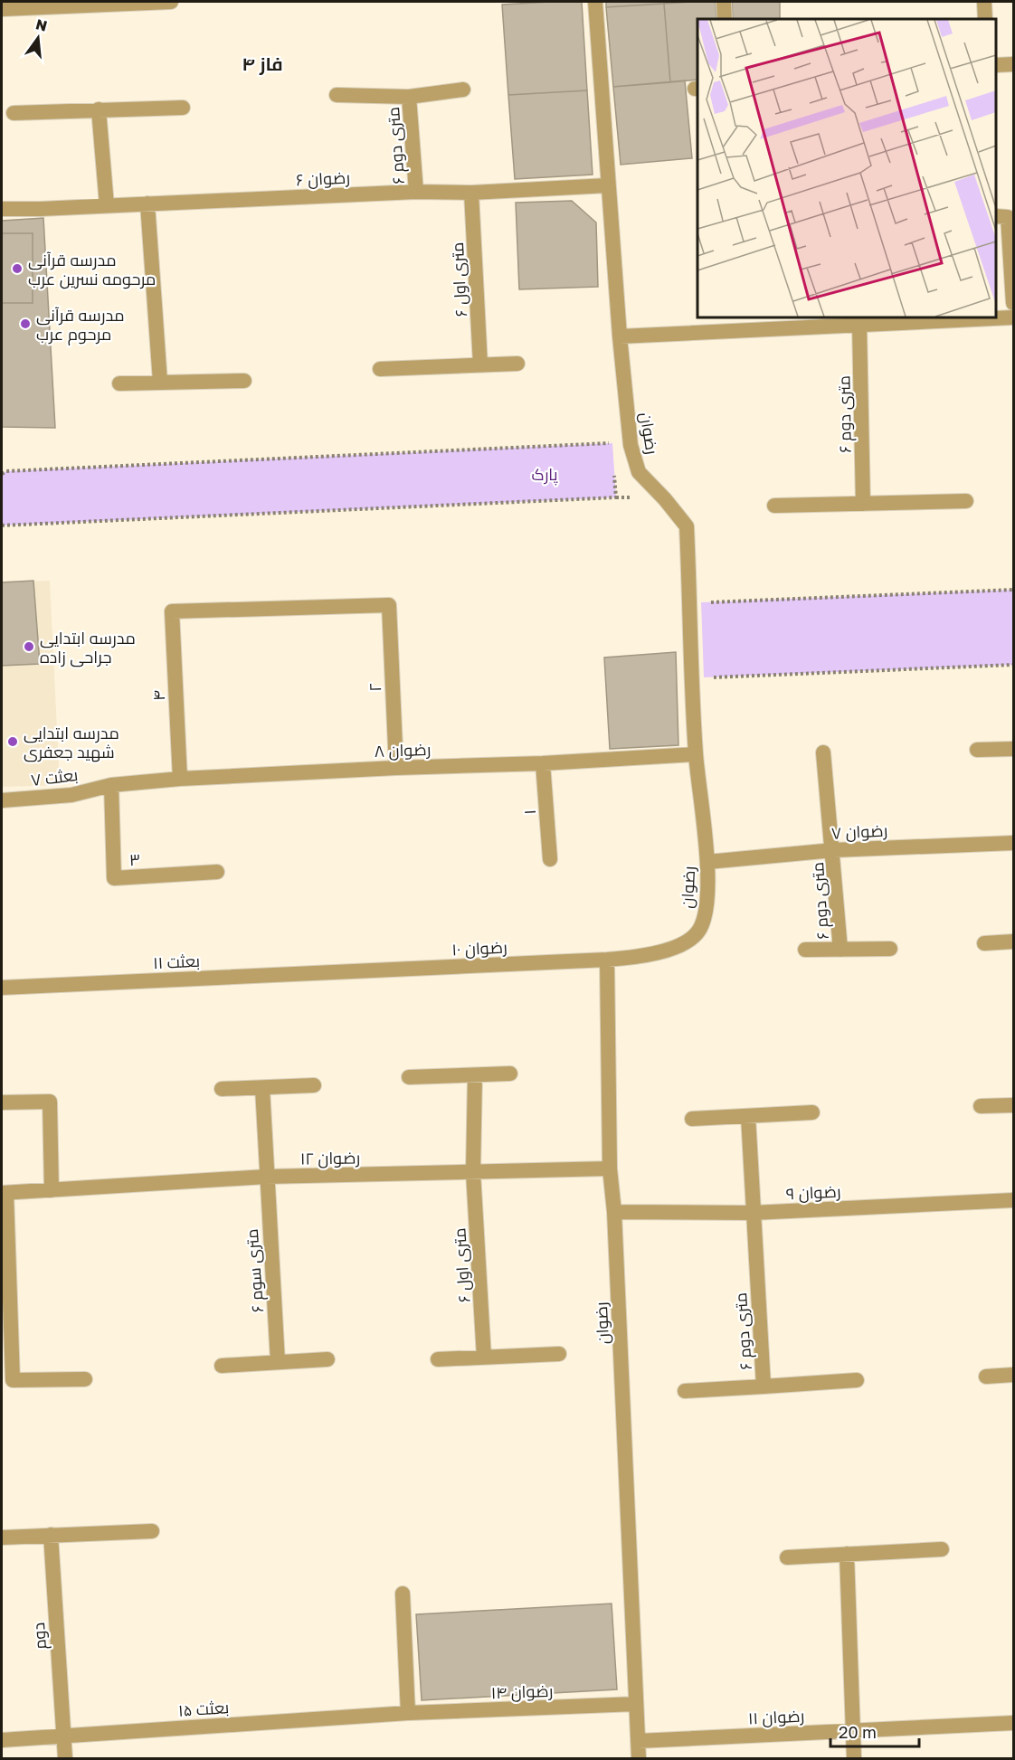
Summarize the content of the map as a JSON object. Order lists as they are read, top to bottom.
{
  "streets": {
    "street": [
      "۶ متری دوم",
      "رضوان ۶",
      "۶ متری اول",
      "رضوان",
      "۲",
      "۴",
      "رضوان ۸",
      "بعثت ۷",
      "۱",
      "رضوان ۷",
      "۳",
      "رضوان ۱۰",
      "بعثت ۱۱",
      "رضوان ۱۲",
      "رضوان ۹",
      "۶ متری سوم",
      "دوم",
      "رضوان ۱۴",
      "بعثت ۱۵",
      "رضوان ۱۱"
    ]
  },
  "crossings": [
    ["۶ متری دوم", "رضوان ۶"],
    ["۶ متری دوم", "رضوان ۷"],
    ["۶ متری دوم", "رضوان ۹"],
    ["رضوان ۶", "۶ متری اول"],
    ["رضوان ۶", "رضوان"],
    ["۶ متری اول", "رضوان ۱۲"],
    ["رضوان", "رضوان ۸"],
    ["رضوان", "رضوان ۷"],
    ["رضوان", "رضوان ۱۰"],
    ["رضوان", "رضوان ۱۲"],
    ["رضوان", "رضوان ۹"],
    ["رضوان", "رضوان ۱۴"],
    ["رضوان", "رضوان ۱۱"],
    ["۲", "۴"],
    ["۲", "رضوان ۸"],
    ["۴", "رضوان ۸"],
    ["رضوان ۸", "بعثت ۷"],
    ["رضوان ۸", "۱"],
    ["رضوان ۸", "۳"],
    ["بعثت ۷", "۳"],
    ["رضوان ۱۰", "بعثت ۱۱"],
    ["رضوان ۱۲", "۶ متری سوم"],
    ["دوم", "بعثت ۱۵"],
    ["رضوان ۱۴", "بعثت ۱۵"]
  ],
  "districts": ["فاز ۴"],
  "parks": ["پارک"],
  "places": [
    "مدرسه قرآنی مرحومه نسرین عرب",
    "مدرسه قرآنی مرحوم عرب",
    "مدرسه ابتدایی جراحی زاده",
    "مدرسه ابتدایی شهید جعفری"
  ],
  "scale_bar": "20 m",
  "north": "top"
}
